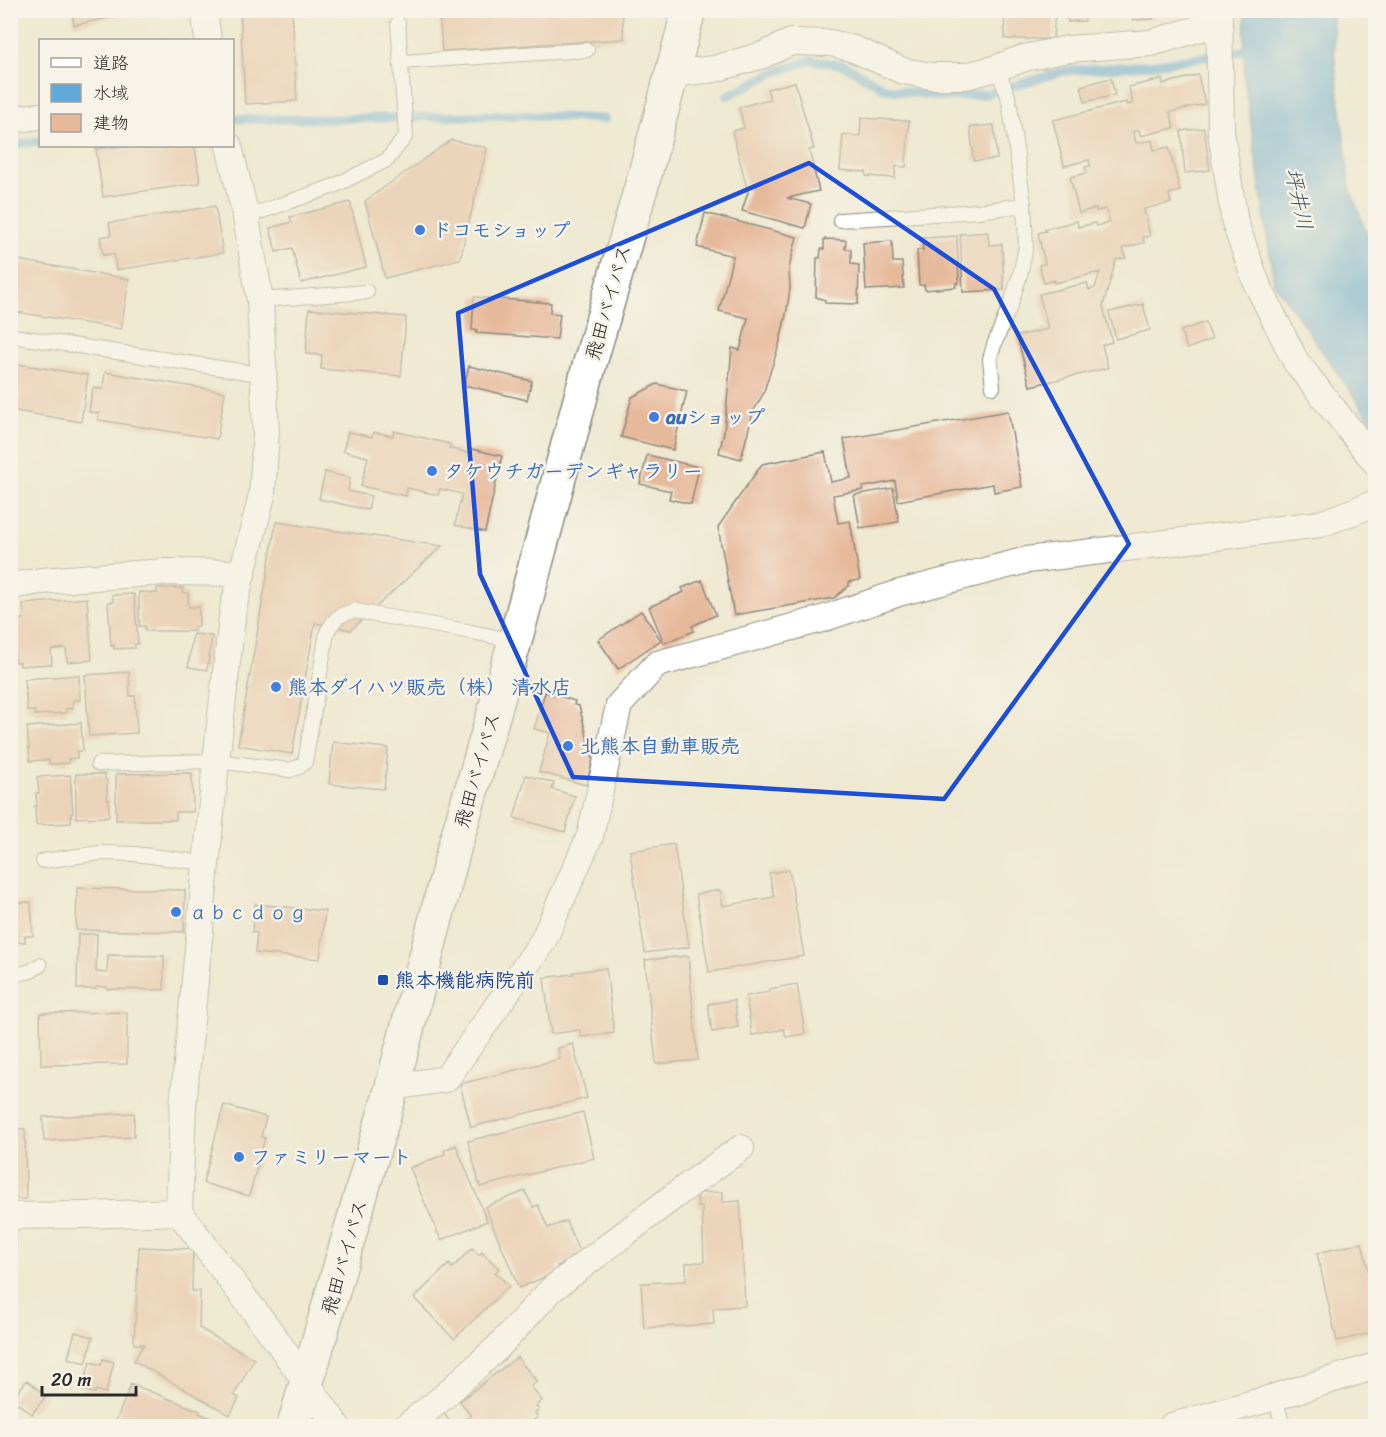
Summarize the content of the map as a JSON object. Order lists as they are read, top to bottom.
{
  "streets": {
    "highway": ["飛田バイパス"]
  },
  "water": ["坪井川"],
  "places": {
    "other": [
      "ドコモショップ",
      "auショップ",
      "タケウチガーデンギャラリー",
      "熊本ダイハツ販売（株） 清水店",
      "北熊本自動車販売",
      "ａｂｃｄｏｇ",
      "ファミリーマート"
    ],
    "transit": ["熊本機能病院前"]
  },
  "legend": ["道路", "水域", "建物"],
  "scale_bar": "20 m"
}
